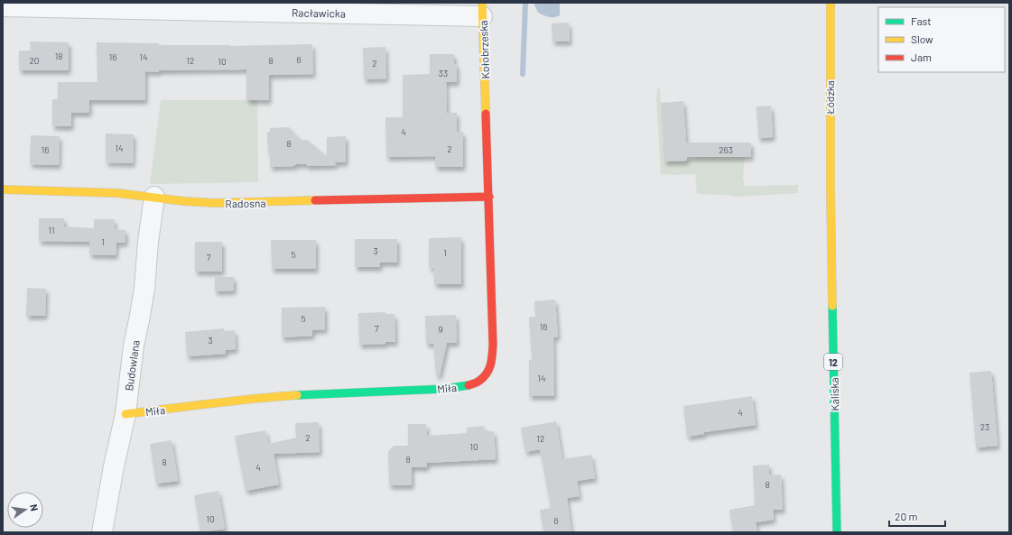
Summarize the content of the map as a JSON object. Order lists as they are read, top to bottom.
{
  "streets": {
    "street": [
      "Racławicka",
      "Kołobrzeska",
      "Łódzka",
      "Radosna",
      "12",
      "Budowlana",
      "Miła",
      "Kaliska"
    ]
  },
  "crossings": [
    ["Racławicka", "Kołobrzeska"],
    ["Kołobrzeska", "Miła"],
    ["Łódzka", "Kaliska"],
    ["Radosna", "Budowlana"],
    ["Radosna", "Miła"],
    ["Budowlana", "Miła"]
  ],
  "house_numbers": [
    "18",
    "16",
    "14",
    "6",
    "20",
    "12",
    "8",
    "10",
    "2",
    "33",
    "4",
    "8",
    "14",
    "2",
    "16",
    "263",
    "11",
    "1",
    "3",
    "1",
    "5",
    "7",
    "5",
    "16",
    "7",
    "9",
    "3",
    "14",
    "4",
    "23",
    "2",
    "12",
    "10",
    "8",
    "8",
    "4",
    "8",
    "10",
    "6"
  ],
  "legend": ["Fast", "Slow", "Jam"],
  "scale_bar": "20 m",
  "north": "right"
}
